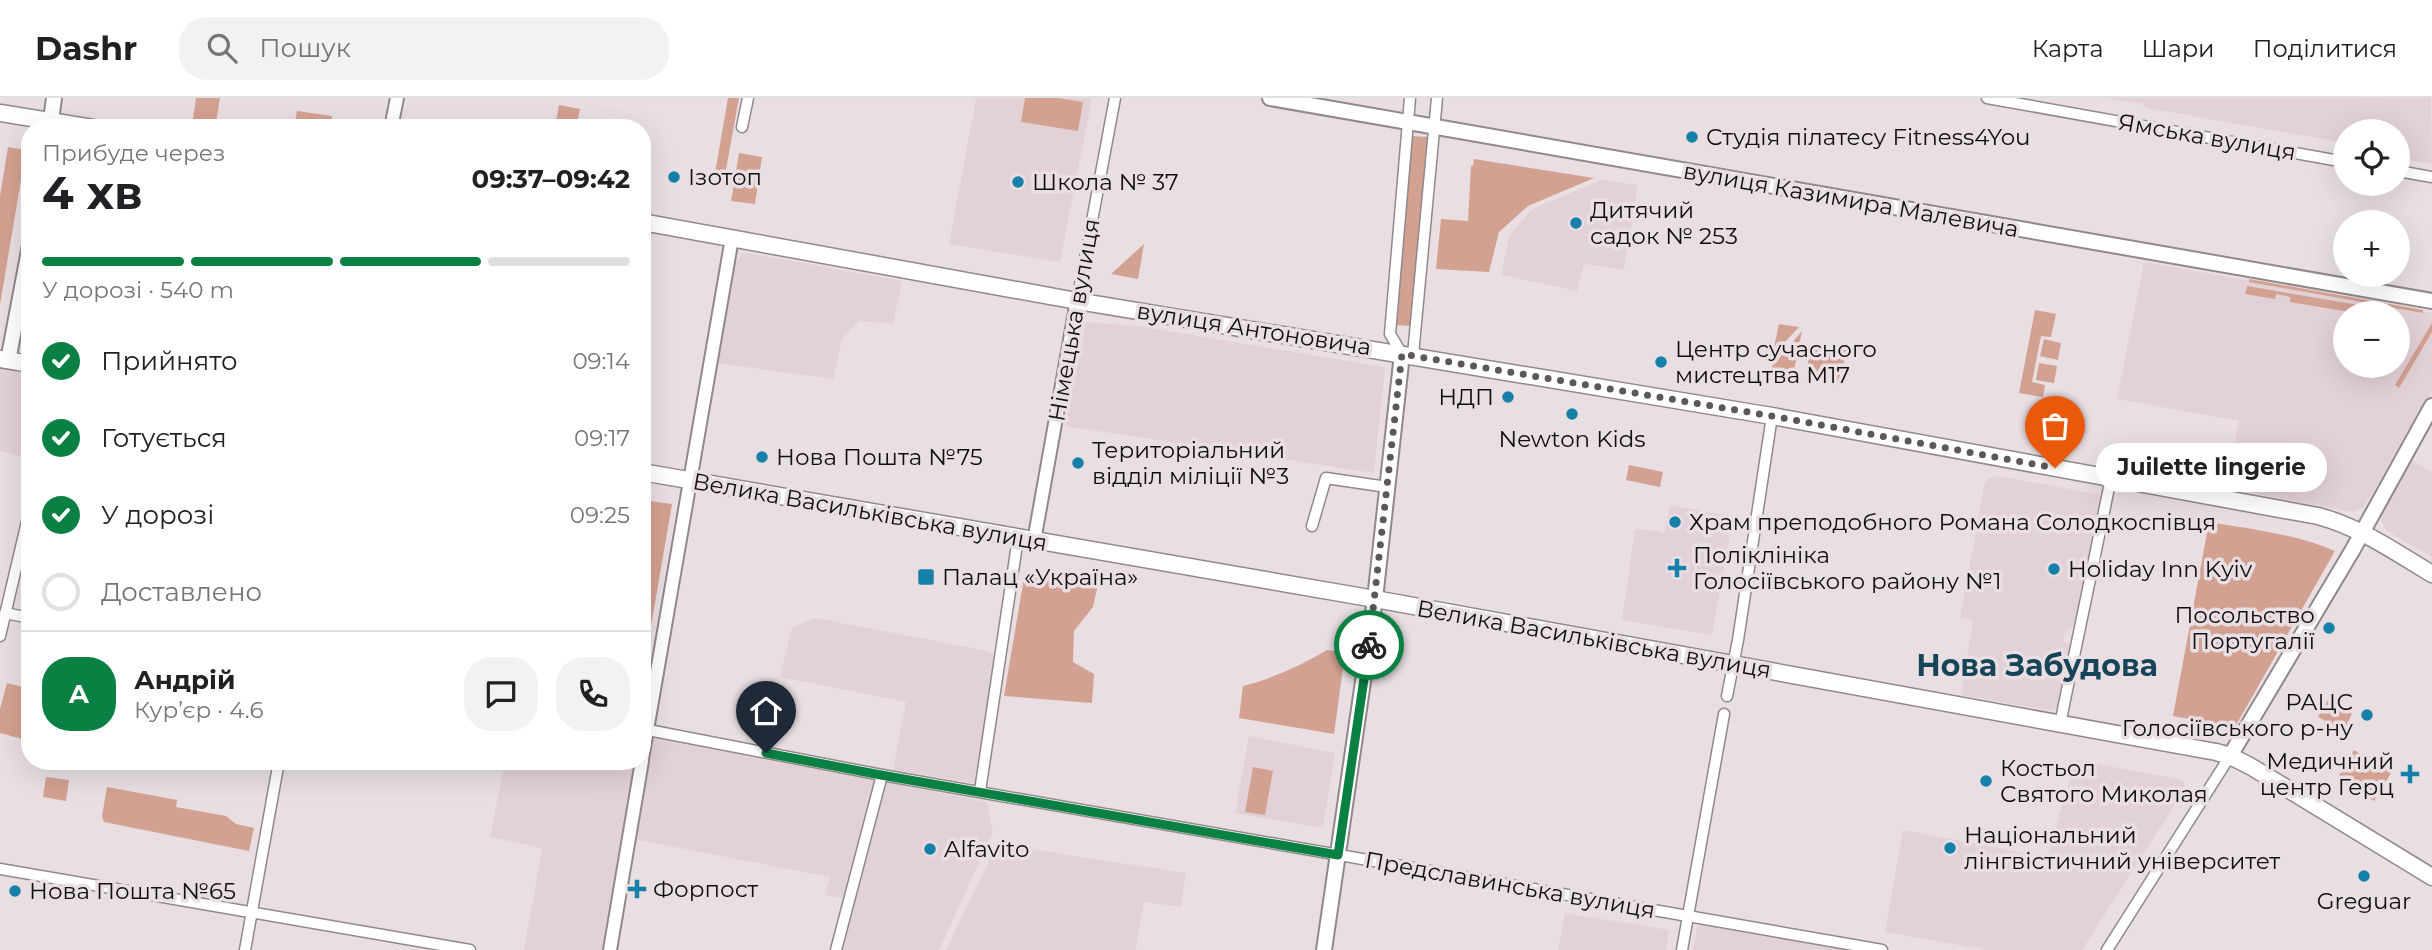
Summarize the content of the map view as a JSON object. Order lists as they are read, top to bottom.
{
  "streets": {
    "main road": ["вулиця Казимира Малевича", "вулиця Антоновича", "Велика Васильківська вулиця"],
    "street": ["Ямська вулиця", "Німецька вулиця", "Предславинська вулиця"]
  },
  "crossings": [
    ["Німецька вулиця", "вулиця Антоновича"],
    ["Німецька вулиця", "Велика Васильківська вулиця"],
    ["Німецька вулиця", "Предславинська вулиця"]
  ],
  "districts": ["Нова Забудова"],
  "places": {
    "other": [
      "Студія пілатесу Fitness4You",
      "Ізотоп",
      "Школа № 37",
      "Дитячий садок № 253",
      "Центр сучасного мистецтва M17",
      "НДП",
      "Newton Kids",
      "Нова Пошта №75",
      "Територіальний відділ міліції №3",
      "Juilette lingerie",
      "Храм преподобного Романа Солодкоспівця",
      "Holiday Inn Kyiv",
      "Посольство Португалії",
      "РАЦС Голосіївського р-ну",
      "Костьол Святого Миколая",
      "Національний лінгвістичний університет",
      "Alfavito",
      "Greguar",
      "Нова Пошта №65"
    ],
    "health": ["Поліклініка Голосіївського району №1", "Медичний центр Герц", "Форпост"],
    "transit": ["Палац «Україна»"]
  },
  "page": {
    "header": "Dashr",
    "search": "Пошук",
    "nav": ["Карта", "Шари", "Поділитися"],
    "map_buttons": ["+", "−"],
    "heading": ["4 хв", "Прибуде через", "09:37–09:42"],
    "panel": ["Андрій", "Кур’єр · 4.6"],
    "bar": "У дорозі · 540 m",
    "list": [
      ["Прийнято", "09:14"],
      ["Готується", "09:17"],
      ["У дорозі", "09:25"],
      "Доставлено"
    ],
    "bubble": "Juilette lingerie",
    "round": "А"
  }
}
